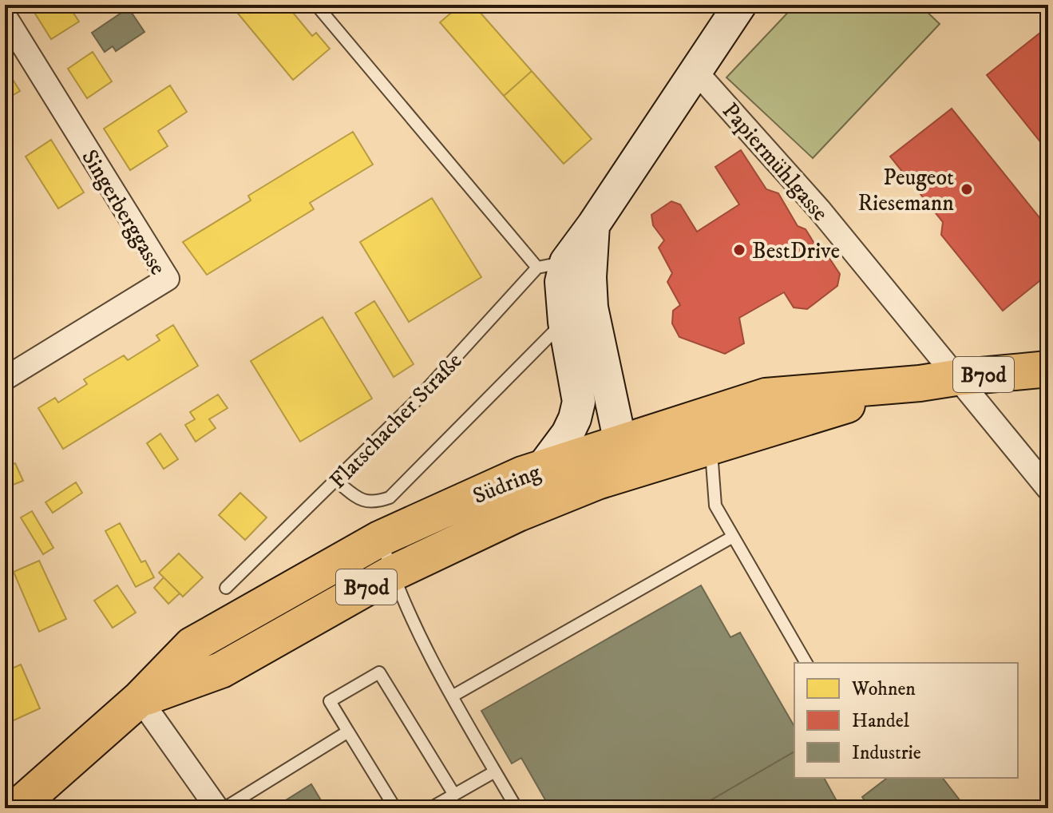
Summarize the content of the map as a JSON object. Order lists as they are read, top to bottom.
{
  "streets": {
    "main road": ["B70d", "Südring"],
    "street": ["Papiermühlgasse", "Singerberggasse"],
    "lane": ["Flatschacher Straße"]
  },
  "crossings": [
    ["Papiermühlgasse", "Südring"]
  ],
  "places": ["Peugeot Riesemann", "BestDrive"],
  "legend": ["Wohnen", "Handel", "Industrie"]
}
